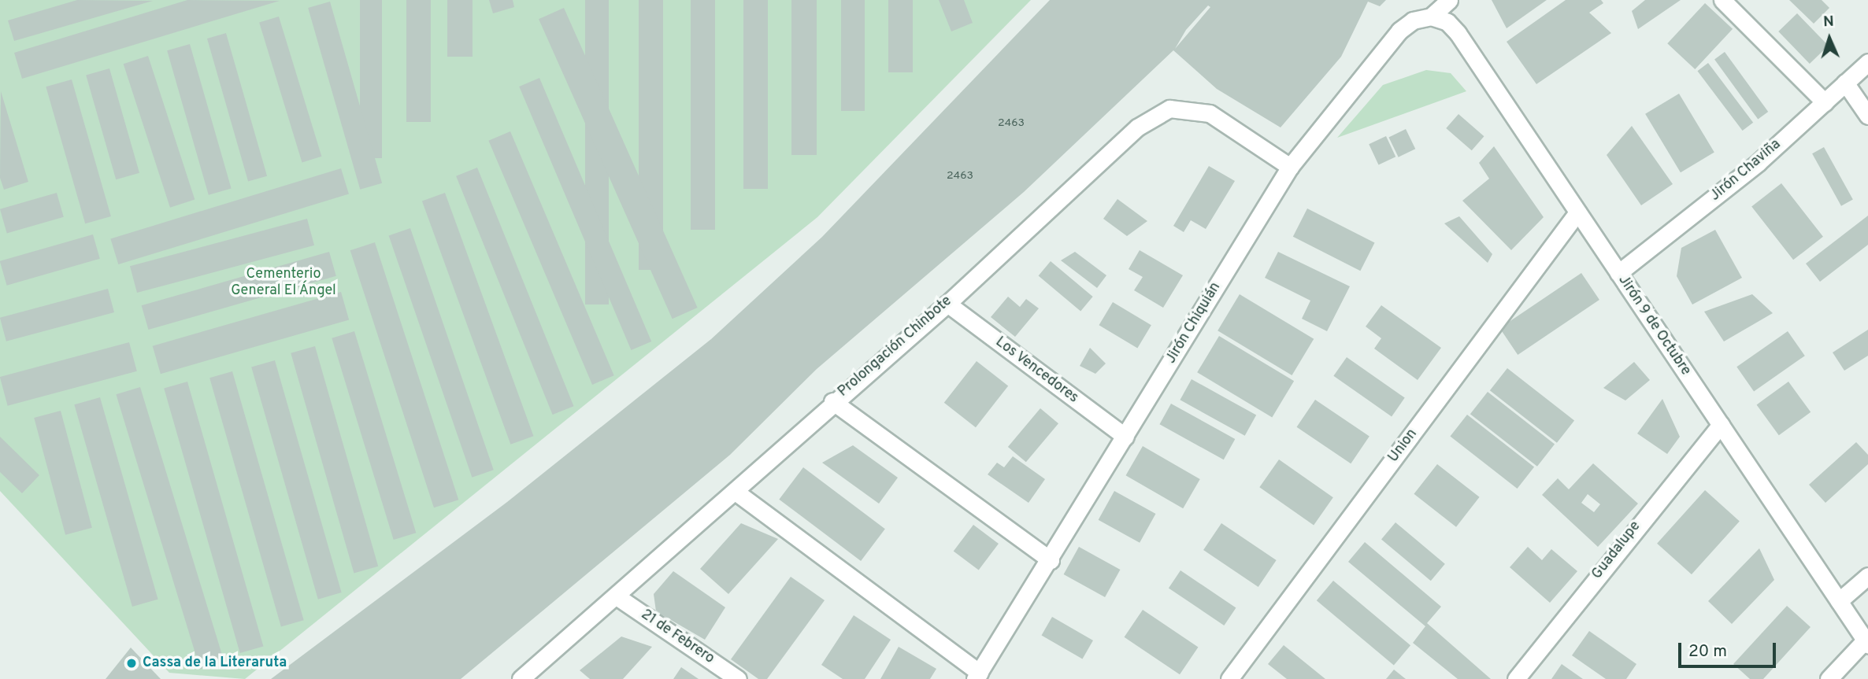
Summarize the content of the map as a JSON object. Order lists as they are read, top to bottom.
{
  "streets": {
    "street": [
      "Jirón Chaviña",
      "Jirón Chiquián",
      "Jirón 9 de Octubre",
      "Prolongación Chinbote",
      "Los Vencedores",
      "Union",
      "Guadalupe",
      "21 de Febrero"
    ]
  },
  "crossings": [
    ["Jirón Chaviña", "Jirón 9 de Octubre"],
    ["Jirón Chiquián", "Jirón 9 de Octubre"],
    ["Jirón Chiquián", "Prolongación Chinbote"],
    ["Jirón Chiquián", "Los Vencedores"],
    ["Jirón 9 de Octubre", "Union"],
    ["Jirón 9 de Octubre", "Guadalupe"],
    ["Prolongación Chinbote", "Los Vencedores"],
    ["Prolongación Chinbote", "21 de Febrero"]
  ],
  "parks": ["Cementerio General El Ángel"],
  "places": ["Cassa de la Literaruta"],
  "house_numbers": ["2463", "2463"],
  "scale_bar": "20 m",
  "north": "top"
}
